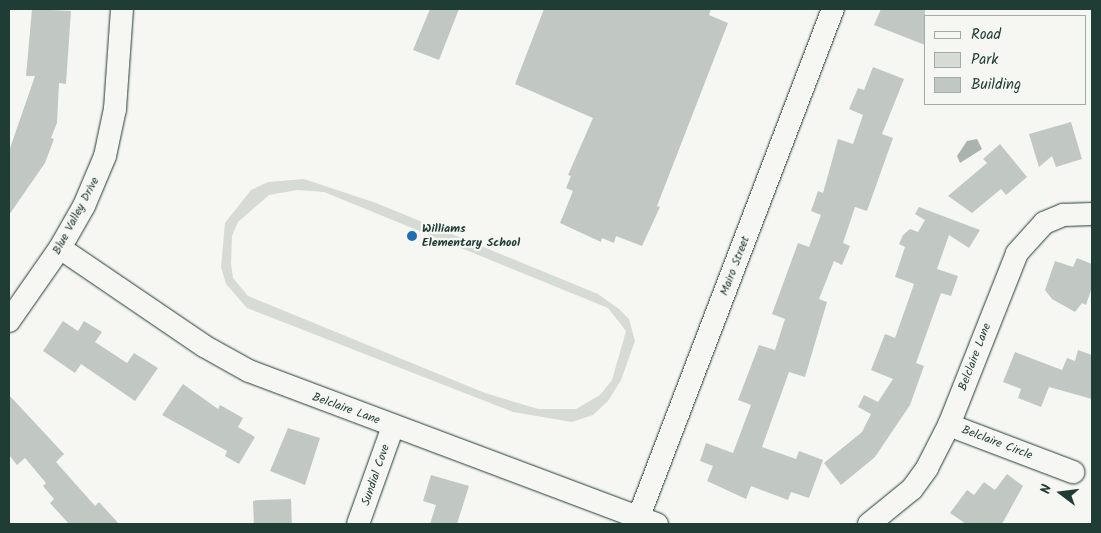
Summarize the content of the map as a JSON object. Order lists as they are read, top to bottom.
{
  "streets": {
    "street": [
      "Blue Valley Drive",
      "Mairo Street",
      "Belclaire Lane",
      "Belclaire Circle",
      "Sundial Cove"
    ]
  },
  "crossings": [
    ["Blue Valley Drive", "Belclaire Lane"],
    ["Mairo Street", "Belclaire Lane"],
    ["Belclaire Lane", "Belclaire Circle"],
    ["Belclaire Lane", "Sundial Cove"]
  ],
  "places": ["Williams Elementary School"],
  "legend": ["Road", "Park", "Building"],
  "north": "left"
}
